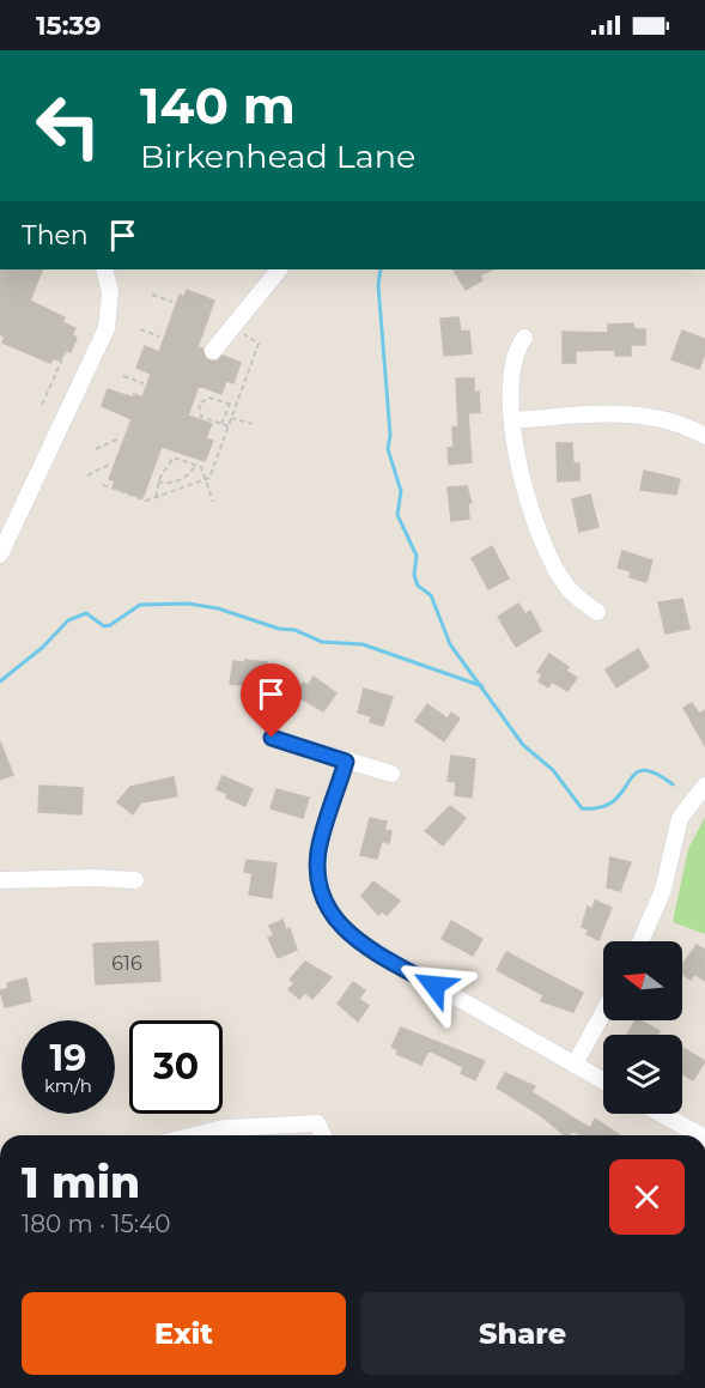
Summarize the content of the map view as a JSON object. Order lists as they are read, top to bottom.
{
  "house_numbers": ["616"],
  "north": "left",
  "page": {
    "status": "15:39",
    "turn": ["140 m", "Birkenhead Lane"],
    "then": "Then",
    "speed": "19 km/h",
    "limit": "30",
    "heading": ["1 min", "180 m · 15:40"],
    "buttons": ["Exit", "Share"]
  }
}
